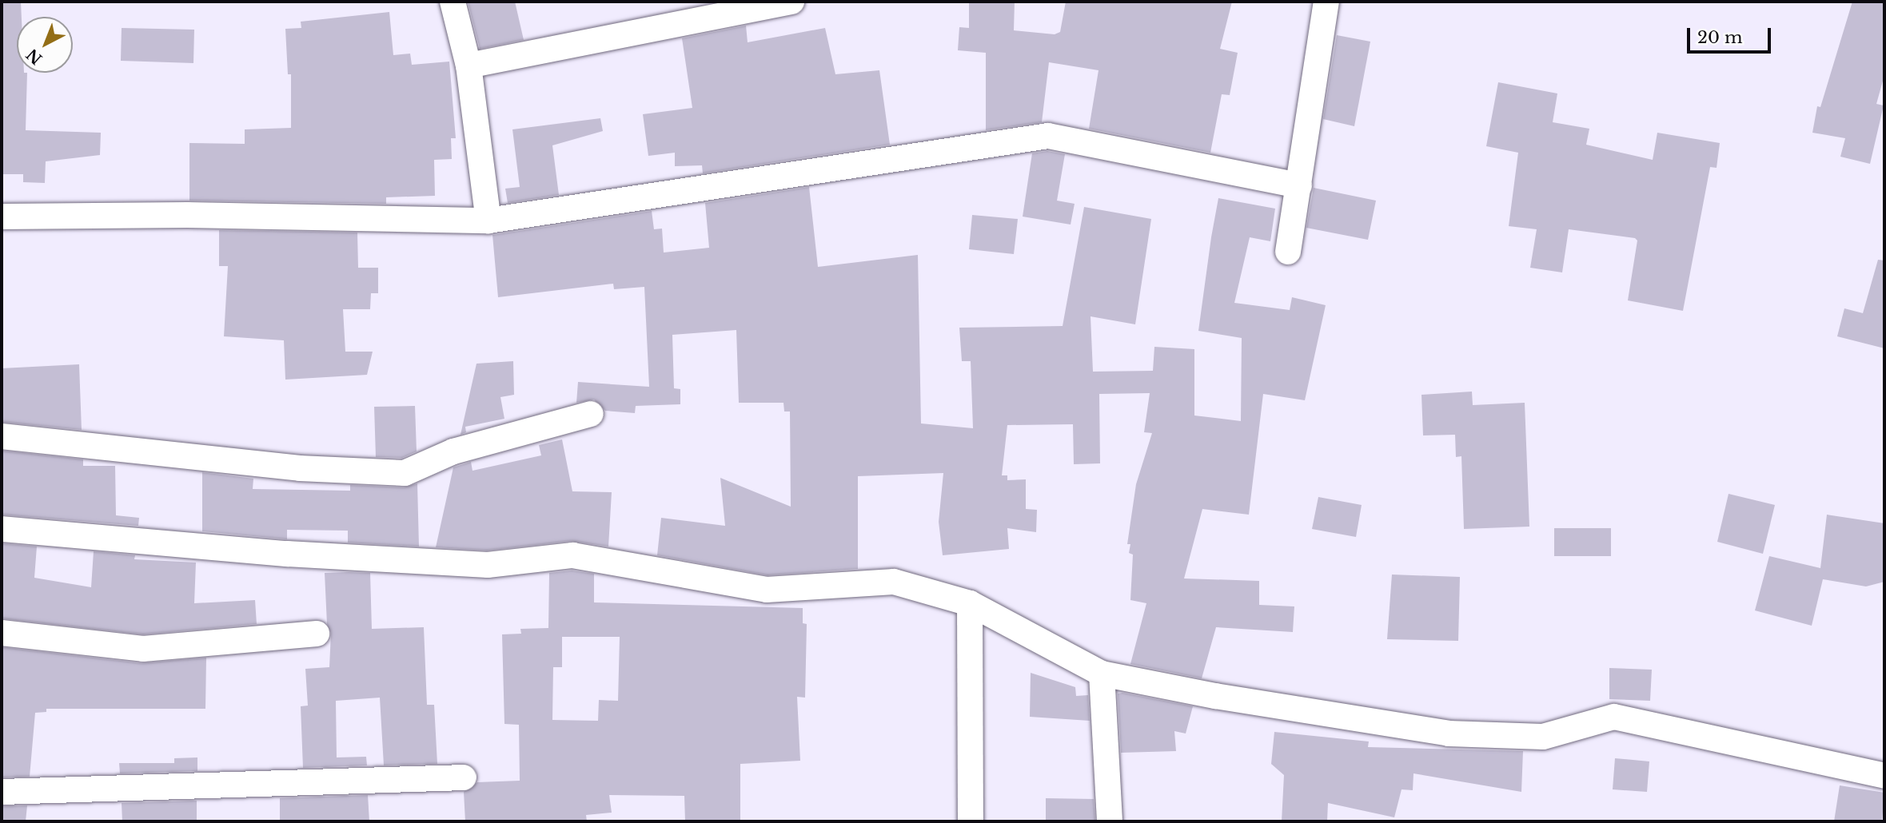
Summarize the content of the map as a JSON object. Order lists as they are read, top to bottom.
{
  "scale_bar": "20 m",
  "north": "bottom left"
}
